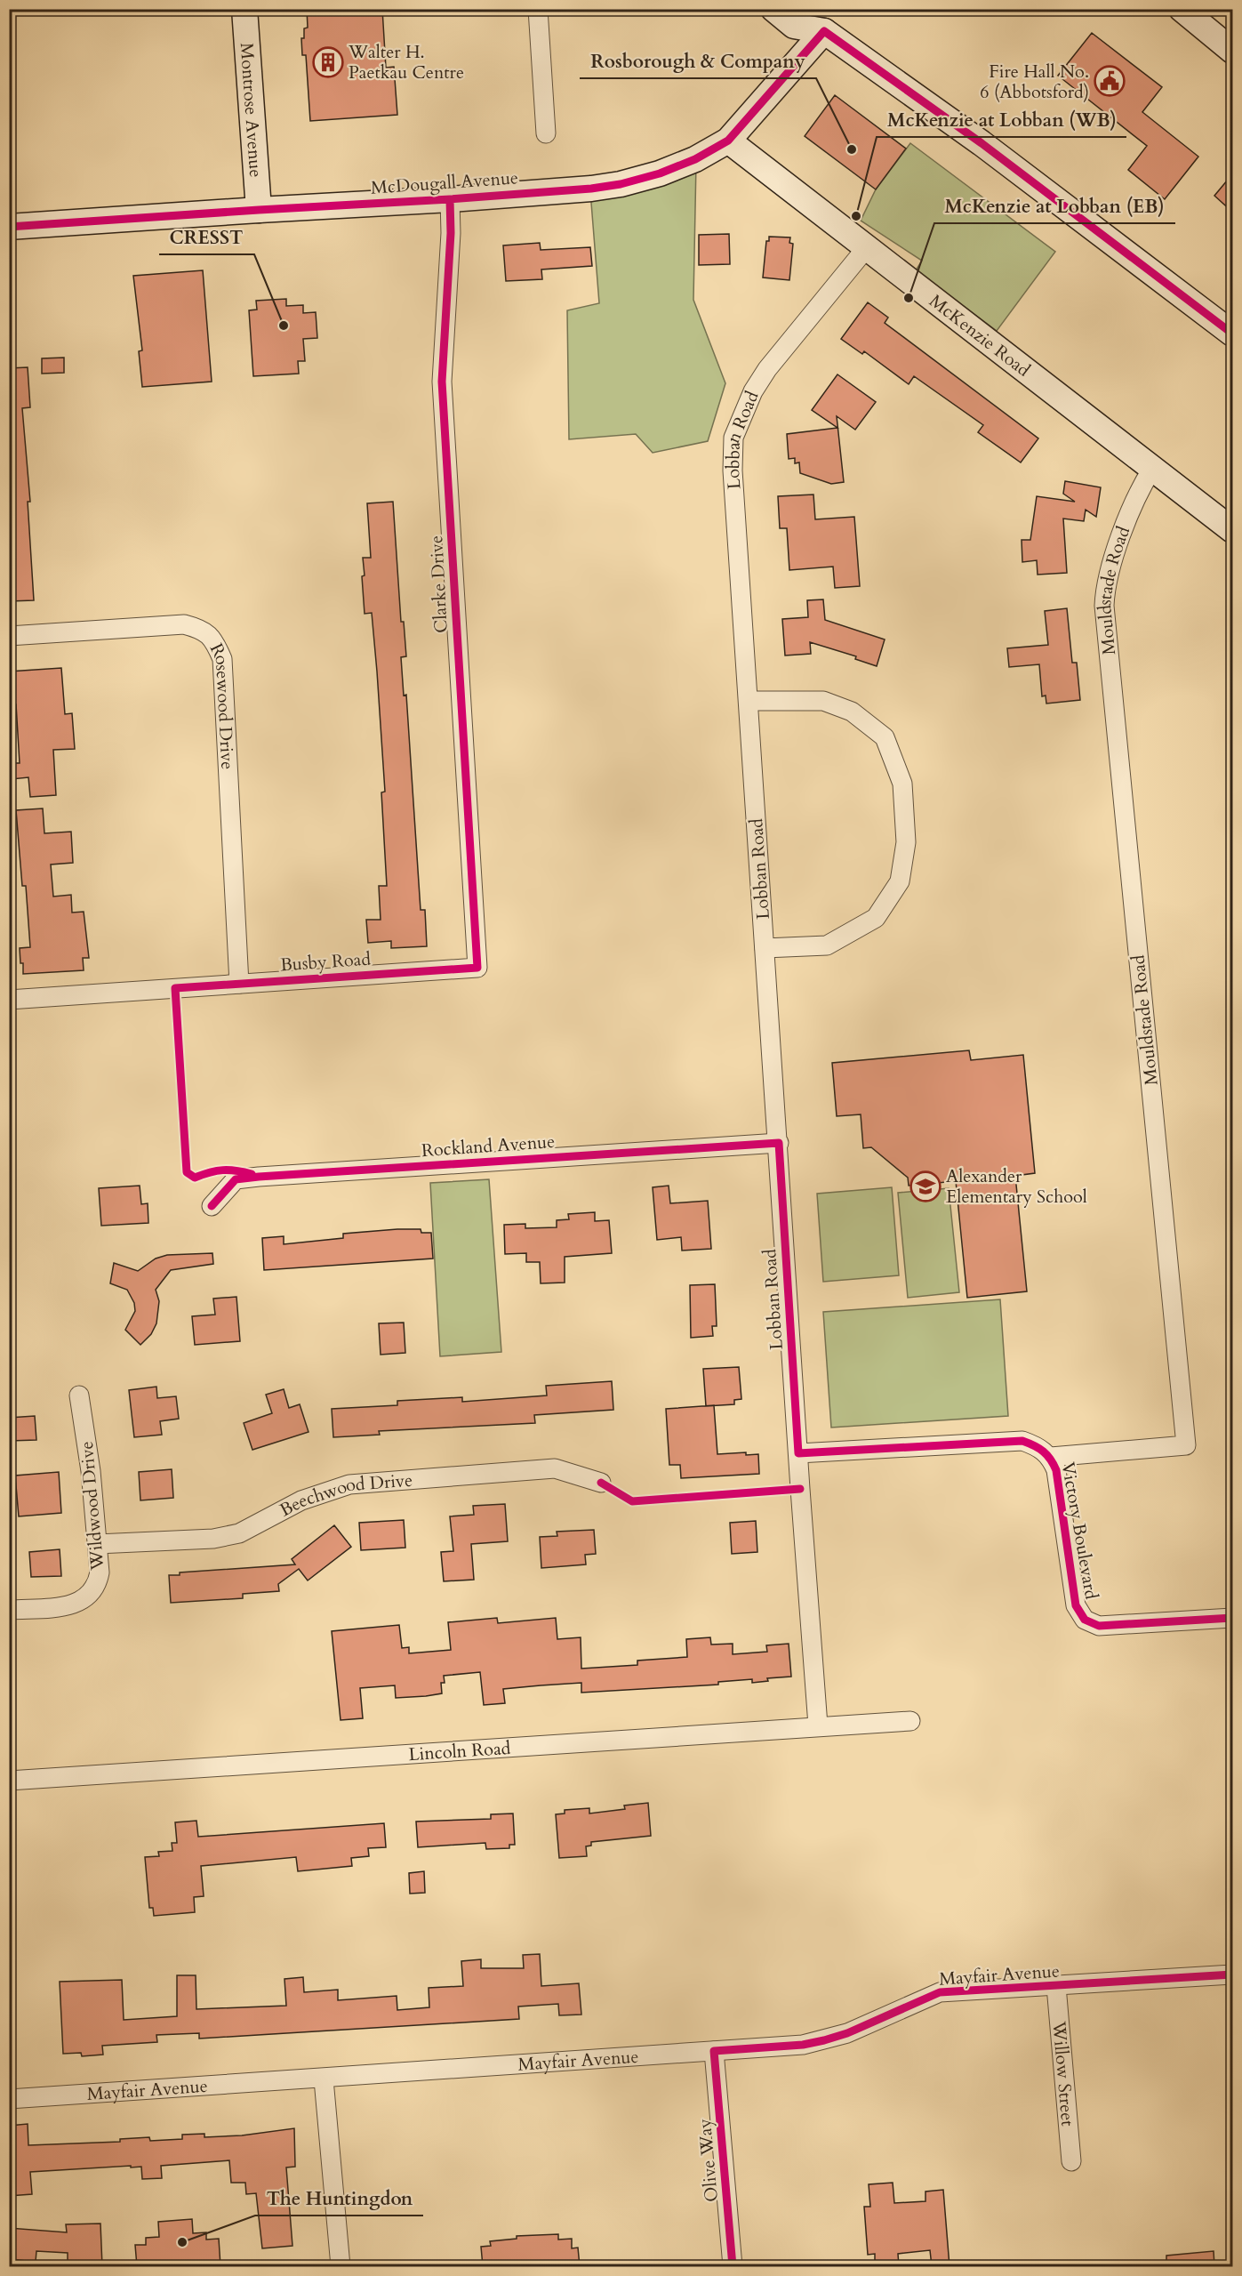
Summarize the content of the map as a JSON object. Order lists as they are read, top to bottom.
{
  "streets": {
    "street": [
      "Montrose Avenue",
      "McDougall Avenue",
      "McKenzie Road",
      "Lobban Road",
      "Clarke Drive",
      "Mouldstade Road",
      "Rosewood Drive",
      "Busby Road",
      "Rockland Avenue",
      "Beechwood Drive",
      "Wildwood Drive",
      "Victory Boulevard",
      "Lincoln Road",
      "Mayfair Avenue",
      "Willow Street",
      "Olive Way"
    ]
  },
  "crossings": [
    ["Montrose Avenue", "McDougall Avenue"],
    ["McDougall Avenue", "McKenzie Road"],
    ["McDougall Avenue", "Clarke Drive"],
    ["McKenzie Road", "Lobban Road"],
    ["McKenzie Road", "Mouldstade Road"],
    ["Lobban Road", "Rockland Avenue"],
    ["Lobban Road", "Victory Boulevard"],
    ["Lobban Road", "Lincoln Road"],
    ["Clarke Drive", "Busby Road"],
    ["Mouldstade Road", "Victory Boulevard"],
    ["Rosewood Drive", "Busby Road"],
    ["Beechwood Drive", "Wildwood Drive"],
    ["Mayfair Avenue", "Willow Street"],
    ["Mayfair Avenue", "Olive Way"]
  ],
  "places": {
    "building": ["Walter H. Paetkau Centre"],
    "public building": ["Fire Hall No. 6 (Abbotsford)"],
    "other": [
      "Rosborough & Company",
      "McKenzie at Lobban (WB)",
      "McKenzie at Lobban (EB)",
      "CRESST",
      "The Huntingdon"
    ],
    "school or university": ["Alexander Elementary School"]
  }
}
